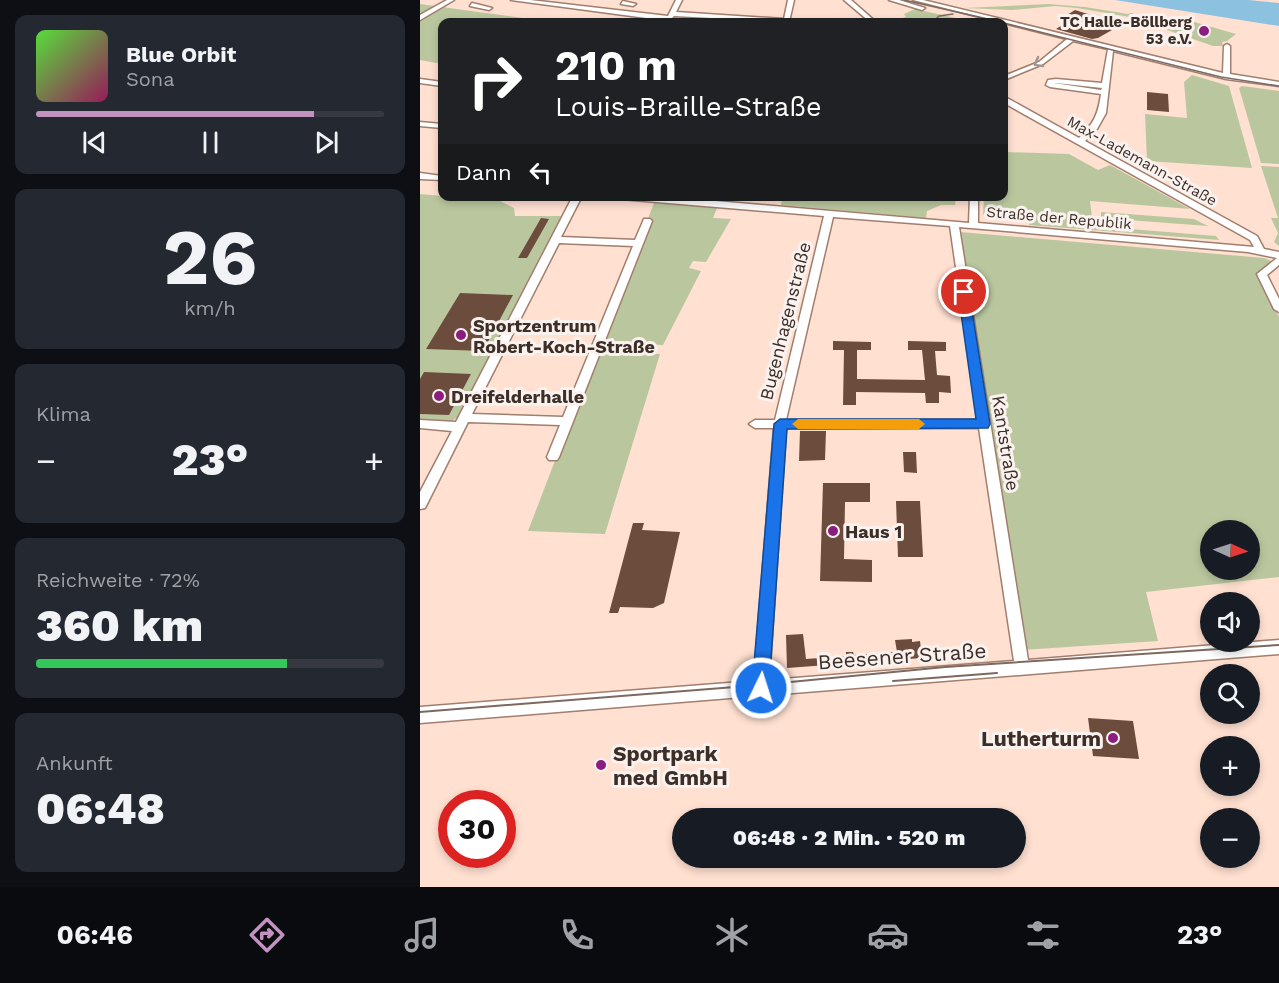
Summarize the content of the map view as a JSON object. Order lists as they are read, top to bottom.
{
  "streets": {
    "street": [
      "Max-Lademann-Straße",
      "Straße der Republik",
      "Bugenhagenstraße",
      "Kantstraße",
      "Beesener Straße"
    ]
  },
  "crossings": [
    ["Max-Lademann-Straße", "Straße der Republik"],
    ["Straße der Republik", "Bugenhagenstraße"],
    ["Straße der Republik", "Kantstraße"],
    ["Bugenhagenstraße", "Beesener Straße"],
    ["Kantstraße", "Beesener Straße"]
  ],
  "places": [
    "TC Halle-Böllberg 53 e.V.",
    "Sportzentrum Robert-Koch-Straße",
    "Dreifelderhalle",
    "Haus 1",
    "Lutherturm",
    "Sportpark med GmbH"
  ],
  "north": "right",
  "page": {
    "turn": ["210 m", "Louis-Braille-Straße"],
    "song": ["Blue Orbit", "Sona"],
    "then": "Dann",
    "tile": [
      ["26", "km/h"],
      "Klima",
      ["Reichweite · 72%", "360 km"],
      ["Ankunft", "06:48"]
    ],
    "heat": ["−", "23°", "+"],
    "map_buttons": ["+", "−"],
    "limit": "30",
    "trip": "06:48 · 2 Min. · 520 m",
    "tabs": ["06:46", "23°"]
  }
}
